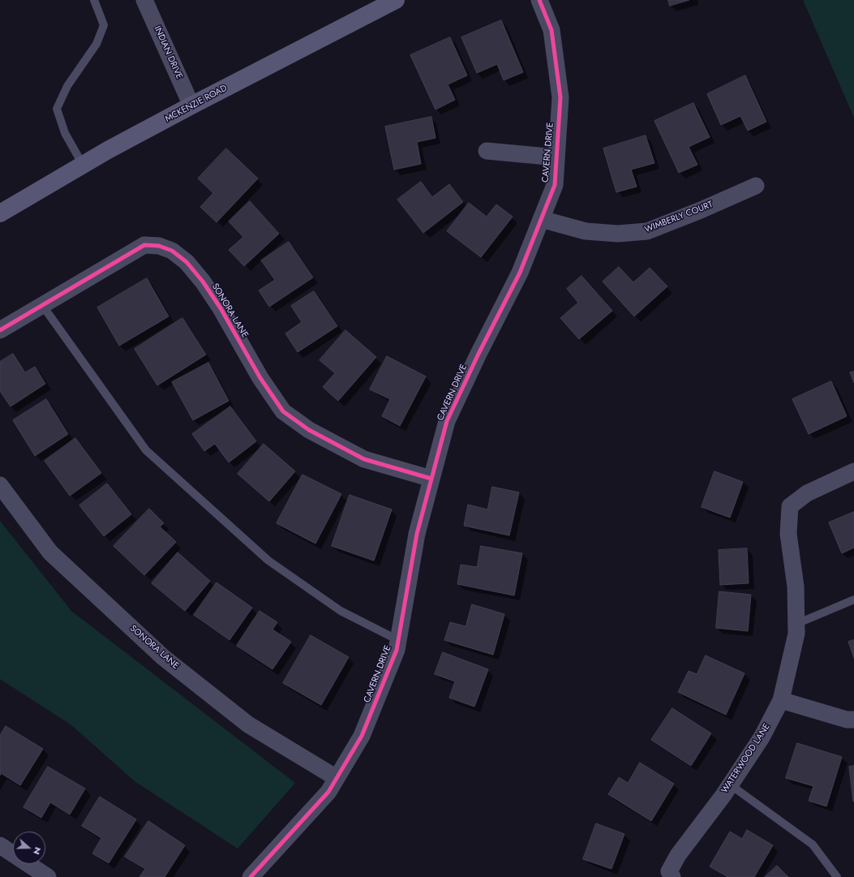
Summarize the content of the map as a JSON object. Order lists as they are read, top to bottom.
{
  "streets": {
    "street": [
      "INDIAN DRIVE",
      "MCKENZIE ROAD",
      "CAVERN DRIVE",
      "WIMBERLY COURT",
      "SONORA LANE",
      "WATERWOOD LANE"
    ]
  },
  "crossings": [
    ["INDIAN DRIVE", "MCKENZIE ROAD"],
    ["CAVERN DRIVE", "WIMBERLY COURT"],
    ["CAVERN DRIVE", "SONORA LANE"]
  ],
  "north": "right"
}
